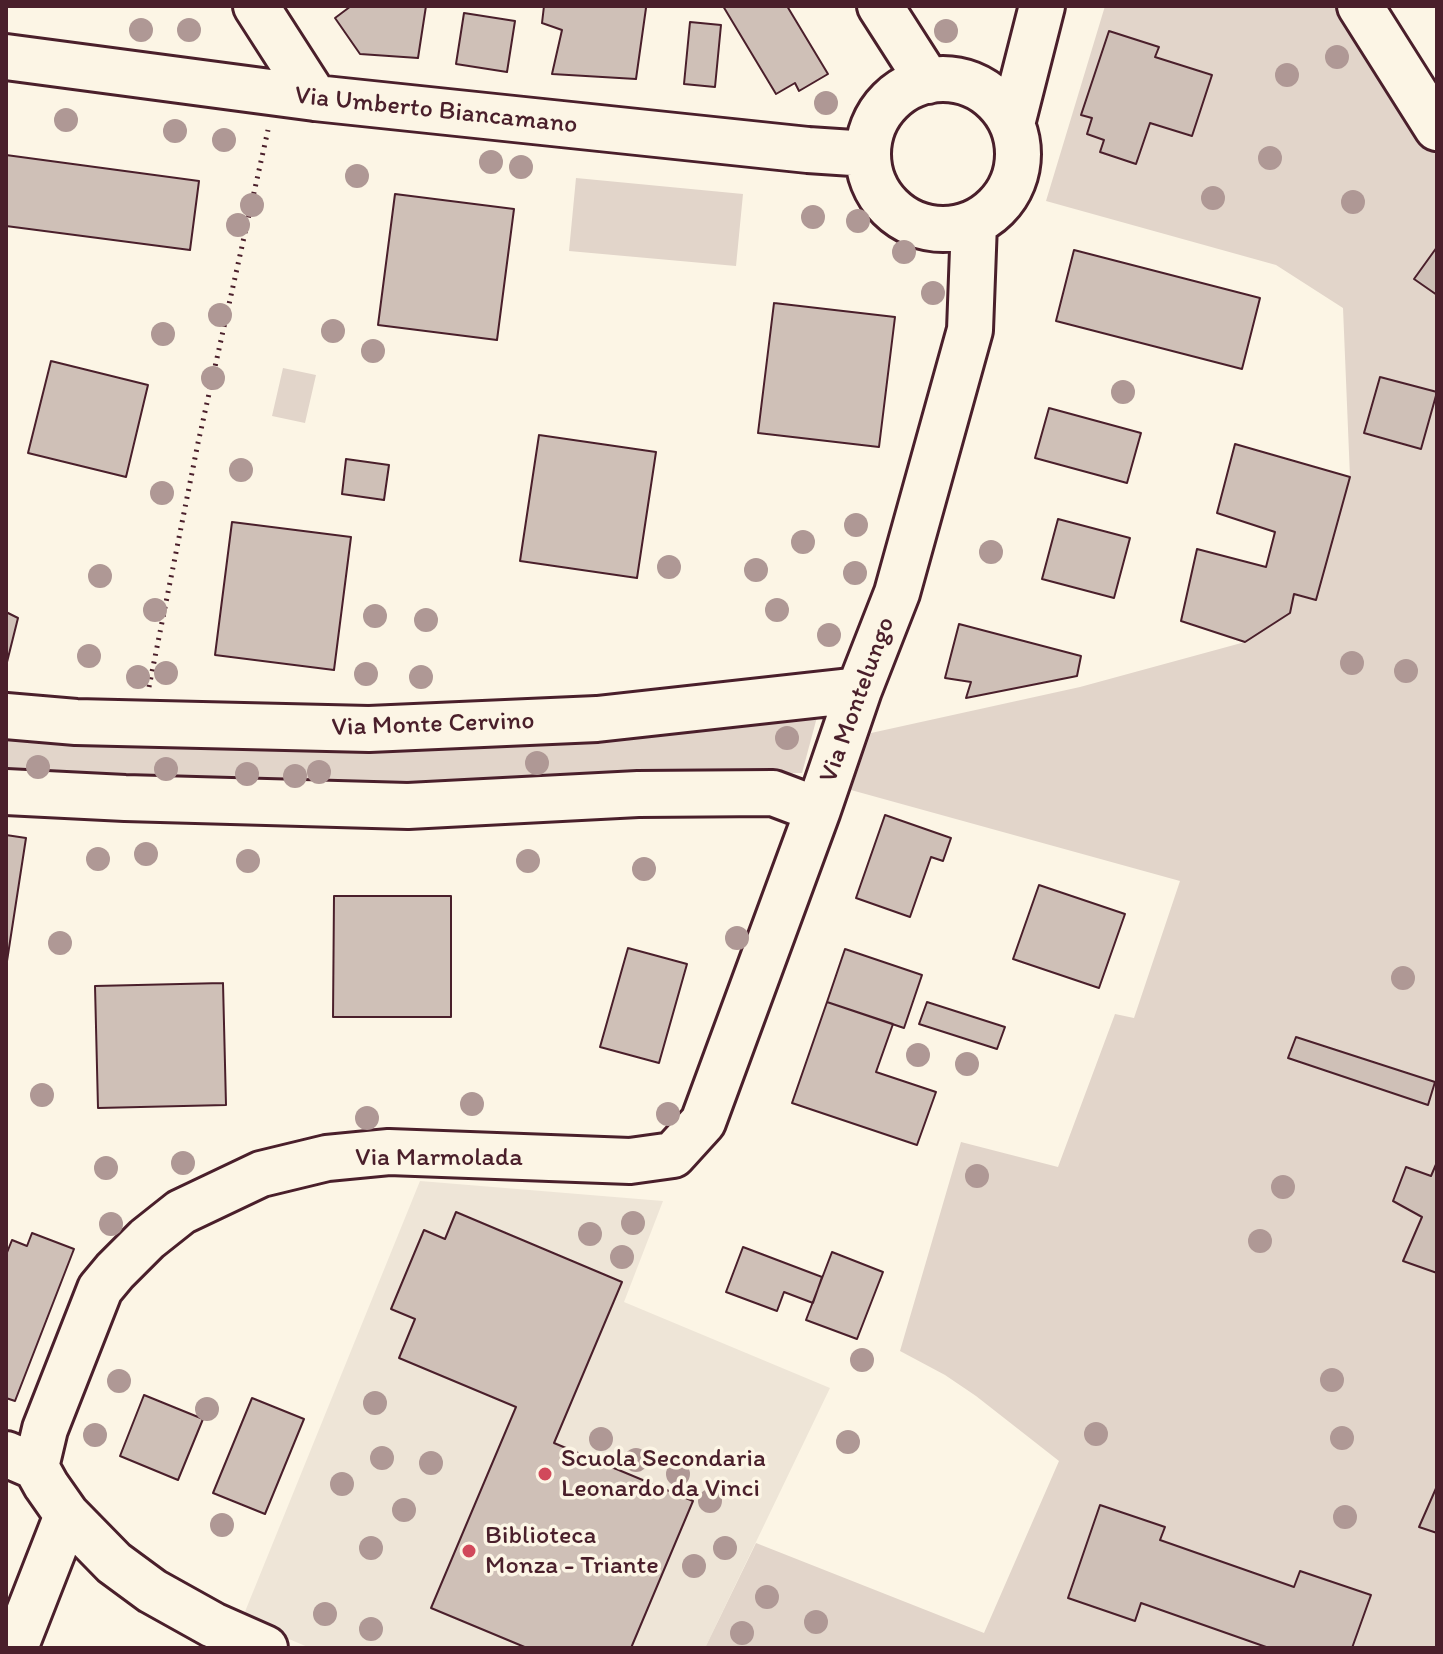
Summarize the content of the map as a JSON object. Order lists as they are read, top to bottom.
{
  "streets": {
    "street": [
      "Via Umberto Biancamano",
      "Via Montelungo",
      "Via Monte Cervino",
      "Via Marmolada"
    ]
  },
  "crossings": [
    ["Via Umberto Biancamano", "Via Montelungo"],
    ["Via Montelungo", "Via Monte Cervino"],
    ["Via Montelungo", "Via Marmolada"]
  ],
  "places": ["Scuola Secondaria Leonardo da Vinci", "Biblioteca Monza - Triante"]
}
